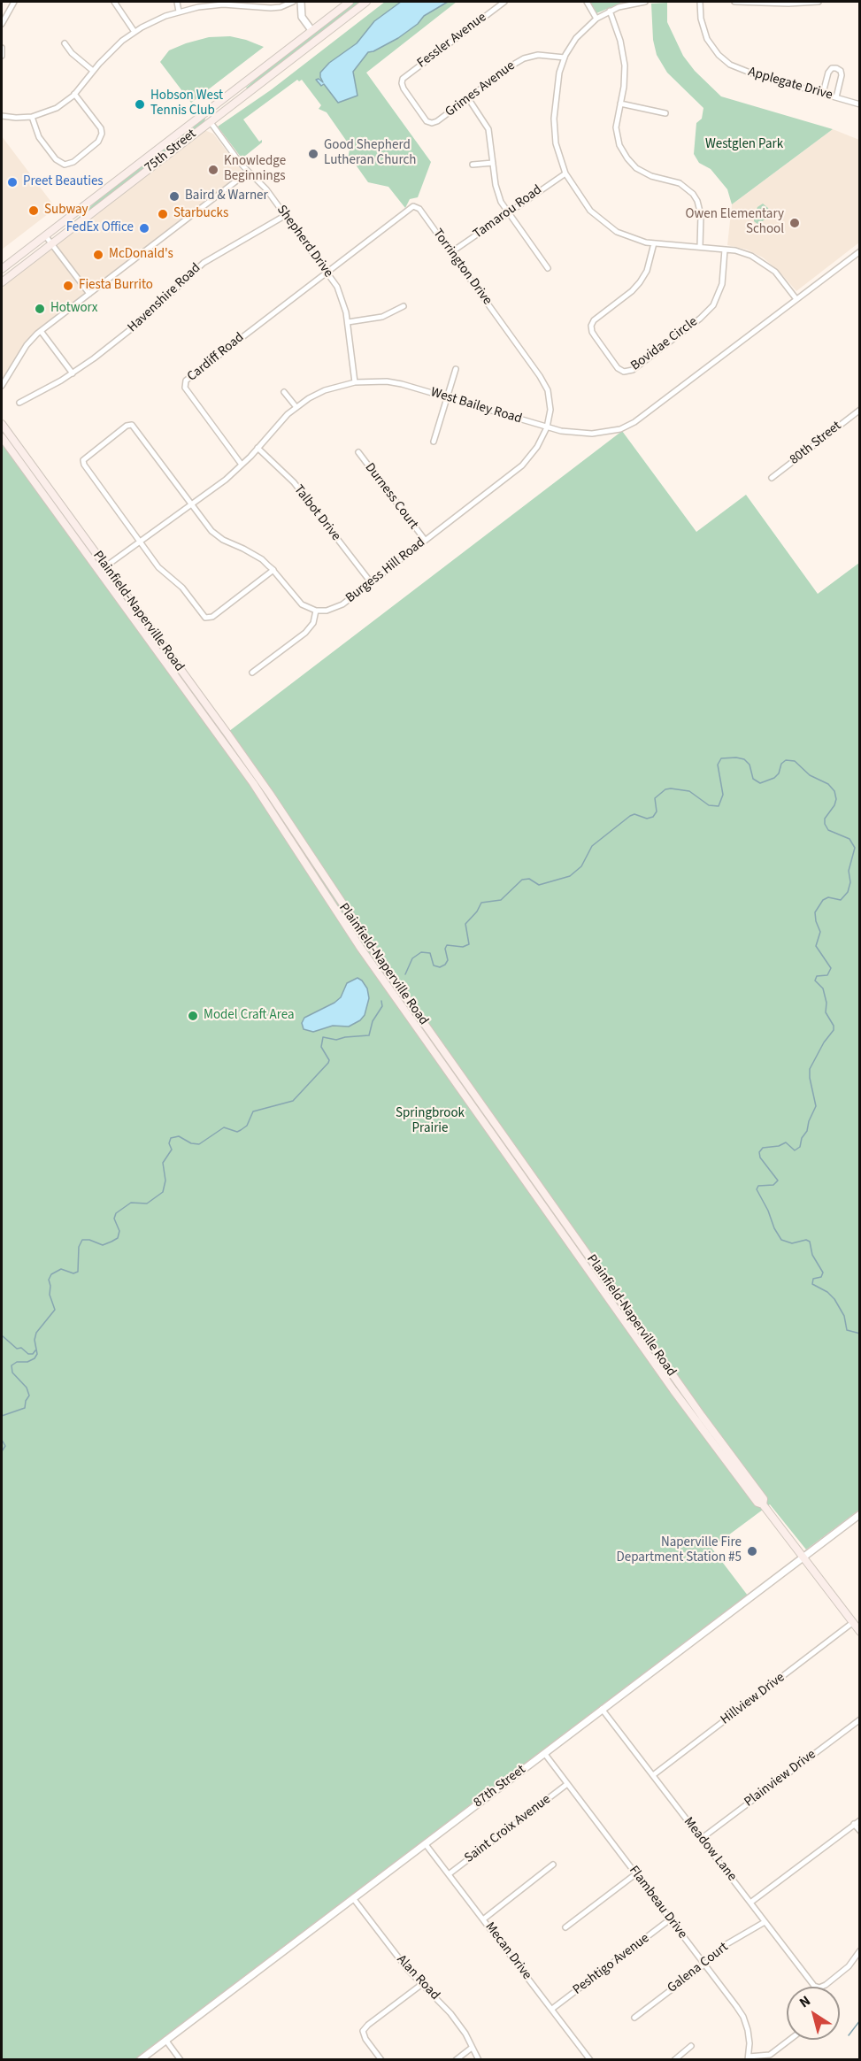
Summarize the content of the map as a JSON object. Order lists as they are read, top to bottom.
{
  "streets": {
    "main road": ["75th Street", "Plainfield-Naperville Road"],
    "street": [
      "Fessler Avenue",
      "Applegate Drive",
      "Grimes Avenue",
      "Tamarou Road",
      "Shepherd Drive",
      "Torrington Drive",
      "Havenshire Road",
      "Bovidae Circle",
      "Cardiff Road",
      "West Bailey Road",
      "80th Street",
      "Durness Court",
      "Talbot Drive",
      "Burgess Hill Road",
      "Hillview Drive",
      "Plainview Drive",
      "87th Street",
      "Saint Croix Avenue",
      "Meadow Lane",
      "Flambeau Drive",
      "Mecan Drive",
      "Peshtigo Avenue",
      "Galena Court",
      "Alan Road"
    ]
  },
  "crossings": [
    ["Fessler Avenue", "Grimes Avenue"],
    ["75th Street", "Shepherd Drive"],
    ["Tamarou Road", "Torrington Drive"],
    ["Shepherd Drive", "Torrington Drive"],
    ["Shepherd Drive", "Havenshire Road"],
    ["Shepherd Drive", "Cardiff Road"],
    ["Shepherd Drive", "West Bailey Road"],
    ["Torrington Drive", "Cardiff Road"],
    ["Torrington Drive", "West Bailey Road"],
    ["Torrington Drive", "Burgess Hill Road"],
    ["Cardiff Road", "West Bailey Road"],
    ["West Bailey Road", "Talbot Drive"],
    ["West Bailey Road", "Burgess Hill Road"],
    ["West Bailey Road", "Plainfield-Naperville Road"],
    ["Durness Court", "Burgess Hill Road"],
    ["Talbot Drive", "Burgess Hill Road"],
    ["Plainfield-Naperville Road", "Hillview Drive"],
    ["Plainfield-Naperville Road", "87th Street"],
    ["Hillview Drive", "Meadow Lane"],
    ["Plainview Drive", "Meadow Lane"],
    ["87th Street", "Meadow Lane"],
    ["87th Street", "Flambeau Drive"],
    ["87th Street", "Mecan Drive"],
    ["87th Street", "Alan Road"],
    ["Saint Croix Avenue", "Flambeau Drive"],
    ["Saint Croix Avenue", "Mecan Drive"],
    ["Meadow Lane", "Galena Court"],
    ["Flambeau Drive", "Peshtigo Avenue"],
    ["Flambeau Drive", "Galena Court"],
    ["Mecan Drive", "Peshtigo Avenue"]
  ],
  "parks": ["Westglen Park", "Springbrook Prairie"],
  "places": [
    "Hobson West Tennis Club",
    "Good Shepherd Lutheran Church",
    "Knowledge Beginnings",
    "Preet Beauties",
    "Baird & Warner",
    "Subway",
    "Starbucks",
    "Owen Elementary School",
    "FedEx Office",
    "McDonald's",
    "Fiesta Burrito",
    "Hotworx",
    "Model Craft Area",
    "Naperville Fire Department Station #5"
  ],
  "north": "top left"
}
